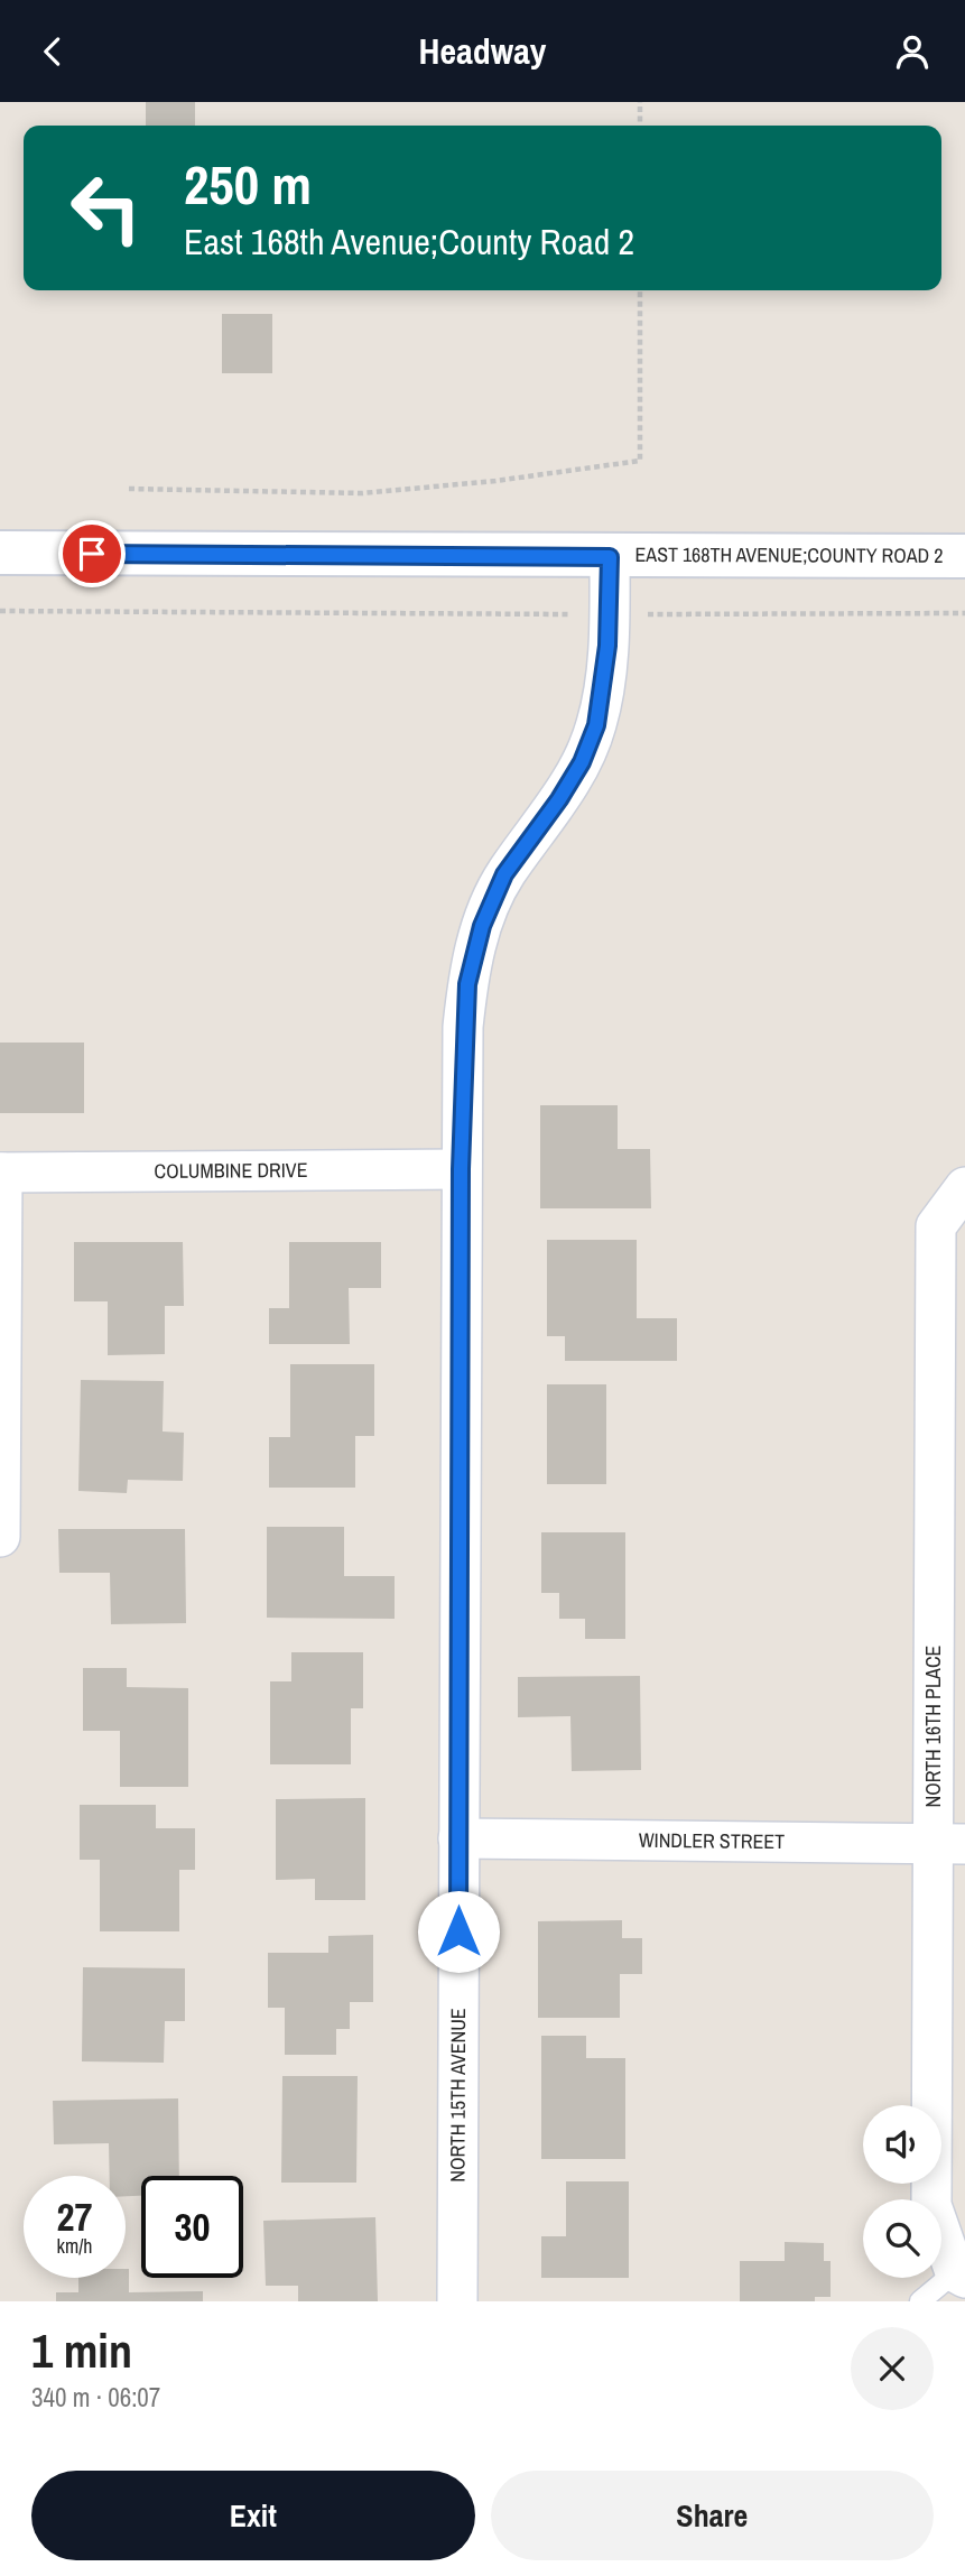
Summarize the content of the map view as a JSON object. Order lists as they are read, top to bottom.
{
  "streets": {
    "main road": ["EAST 168TH AVENUE;COUNTY ROAD 2"],
    "street": [
      "COLUMBINE DRIVE",
      "NORTH 16TH PLACE",
      "WINDLER STREET",
      "NORTH 15TH AVENUE"
    ]
  },
  "crossings": [
    ["EAST 168TH AVENUE;COUNTY ROAD 2", "NORTH 15TH AVENUE"],
    ["COLUMBINE DRIVE", "NORTH 15TH AVENUE"],
    ["NORTH 16TH PLACE", "WINDLER STREET"],
    ["WINDLER STREET", "NORTH 15TH AVENUE"]
  ],
  "page": {
    "header": "Headway",
    "turn": ["250 m", "East 168th Avenue;County Road 2"],
    "speed": "27 km/h",
    "limit": "30",
    "heading": ["1 min", "340 m · 06:07"],
    "buttons": ["Exit", "Share"]
  }
}
